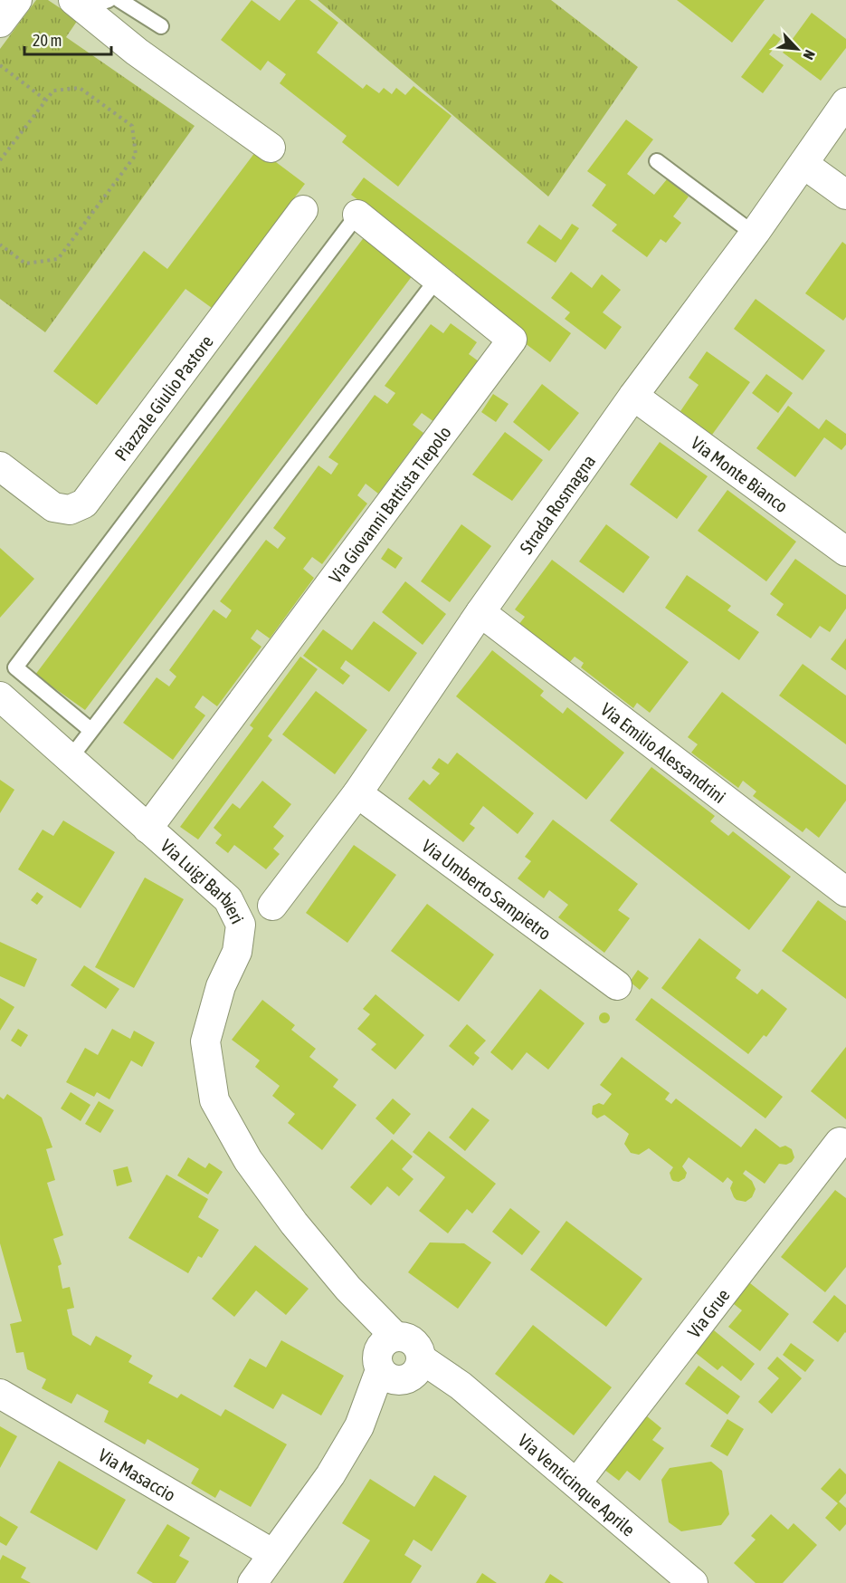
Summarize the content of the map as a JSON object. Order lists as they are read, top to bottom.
{
  "streets": {
    "street": [
      "Piazzale Giulio Pastore",
      "Via Monte Bianco",
      "Strada Rosmagna",
      "Via Giovanni Battista Tiepolo",
      "Via Emilio Alessandrini",
      "Via Luigi Barbieri",
      "Via Umberto Sampietro",
      "Via Grue",
      "Via Masaccio",
      "Via Venticinque Aprile"
    ]
  },
  "crossings": [
    ["Via Monte Bianco", "Strada Rosmagna"],
    ["Strada Rosmagna", "Via Emilio Alessandrini"],
    ["Strada Rosmagna", "Via Luigi Barbieri"],
    ["Strada Rosmagna", "Via Umberto Sampietro"],
    ["Via Giovanni Battista Tiepolo", "Via Luigi Barbieri"],
    ["Via Luigi Barbieri", "Via Venticinque Aprile"],
    ["Via Grue", "Via Venticinque Aprile"]
  ],
  "scale_bar": "20 m",
  "north": "bottom right"
}
